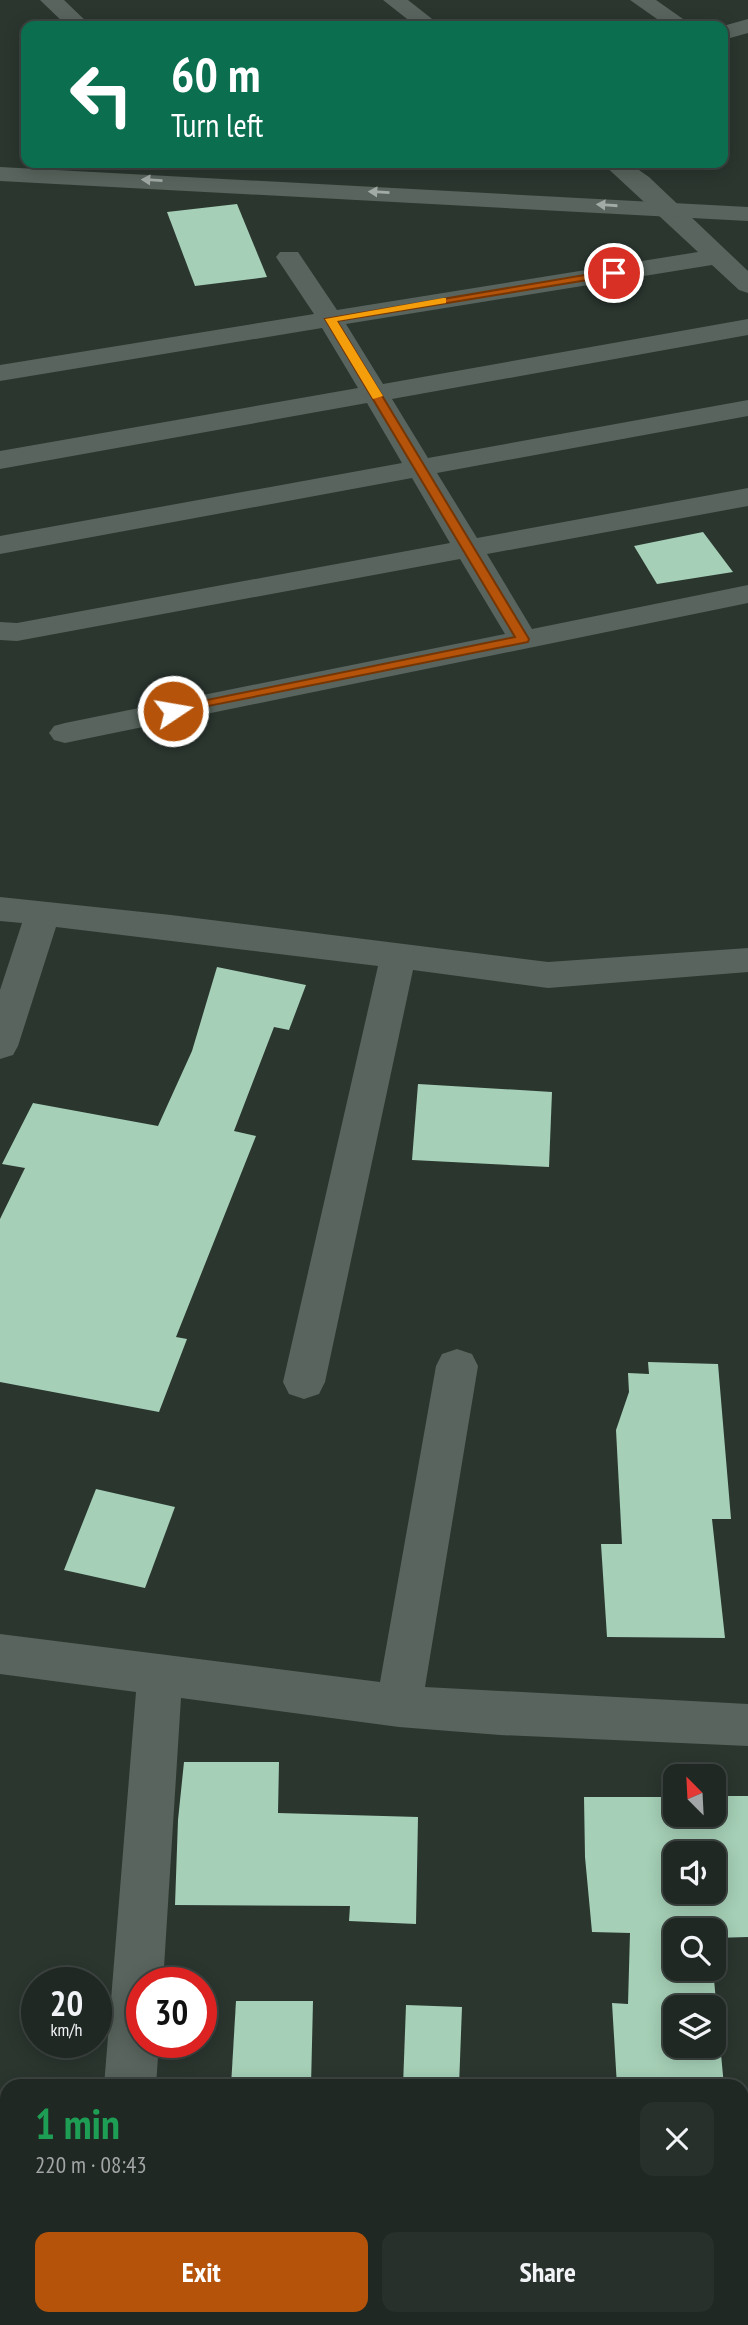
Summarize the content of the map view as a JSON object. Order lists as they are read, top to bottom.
{
  "north": "top left",
  "page": {
    "turn": ["60 m", "Turn left"],
    "speed": "20 km/h",
    "limit": "30",
    "heading": ["1 min", "220 m · 08:43"],
    "buttons": ["Exit", "Share"]
  }
}
